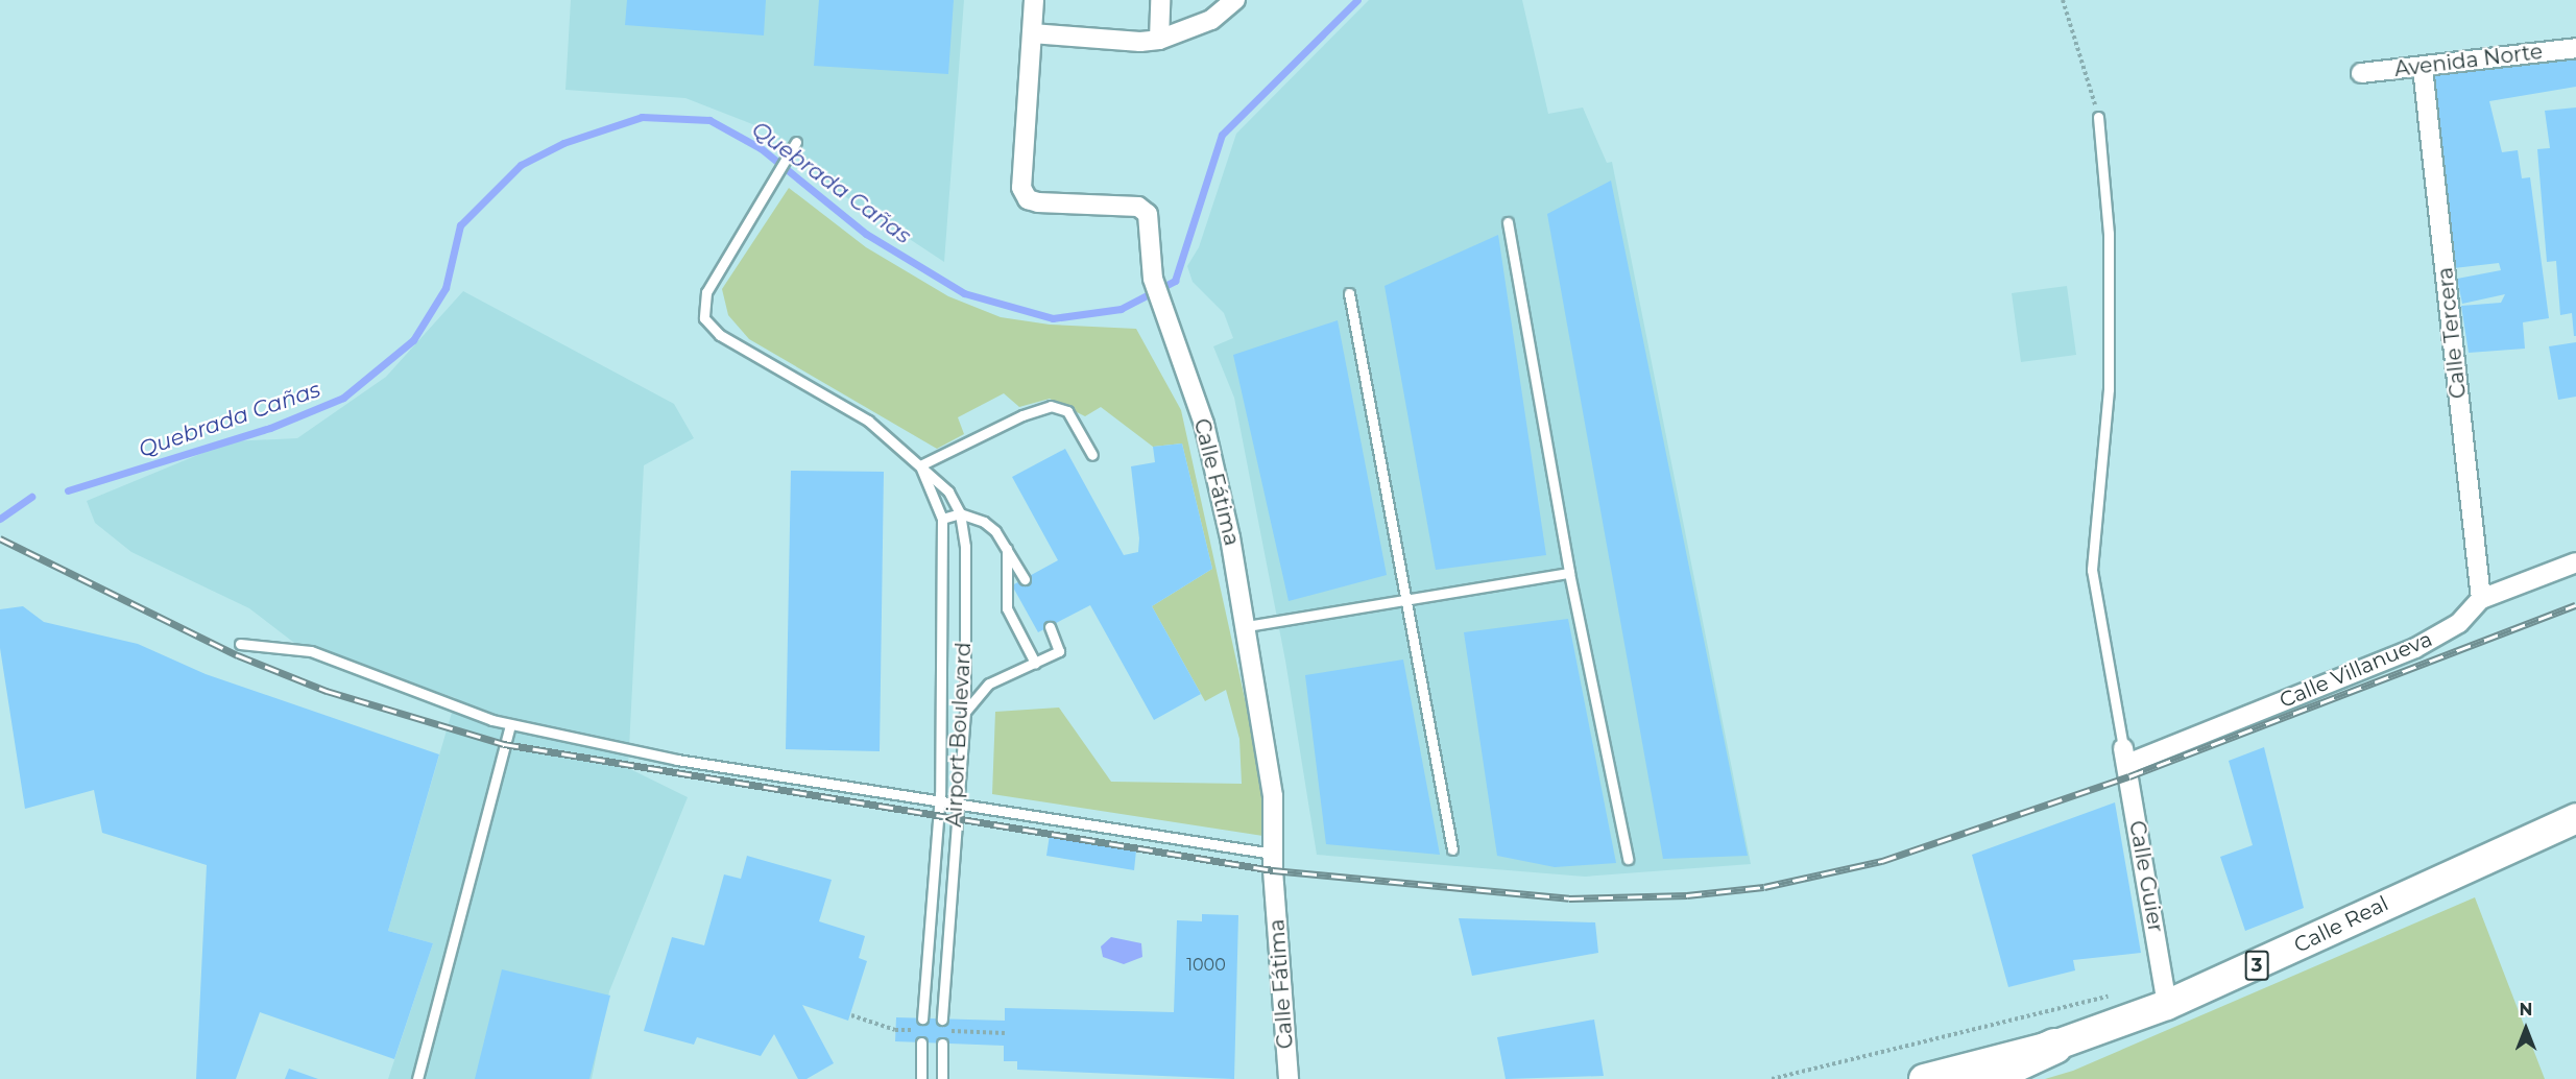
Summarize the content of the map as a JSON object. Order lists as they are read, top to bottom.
{
  "streets": {
    "main road": ["Calle Real", "3"],
    "street": [
      "Avenida Norte",
      "Calle Tercera",
      "Calle Fátima",
      "Calle Villanueva",
      "Calle Guier"
    ],
    "lane": ["Airport Boulevard"]
  },
  "crossings": [
    ["Avenida Norte", "Calle Tercera"],
    ["Calle Tercera", "Calle Villanueva"],
    ["Calle Villanueva", "Calle Guier"],
    ["Calle Guier", "Calle Real"]
  ],
  "water": ["Quebrada Cañas"],
  "house_numbers": ["1000"],
  "north": "top"
}
